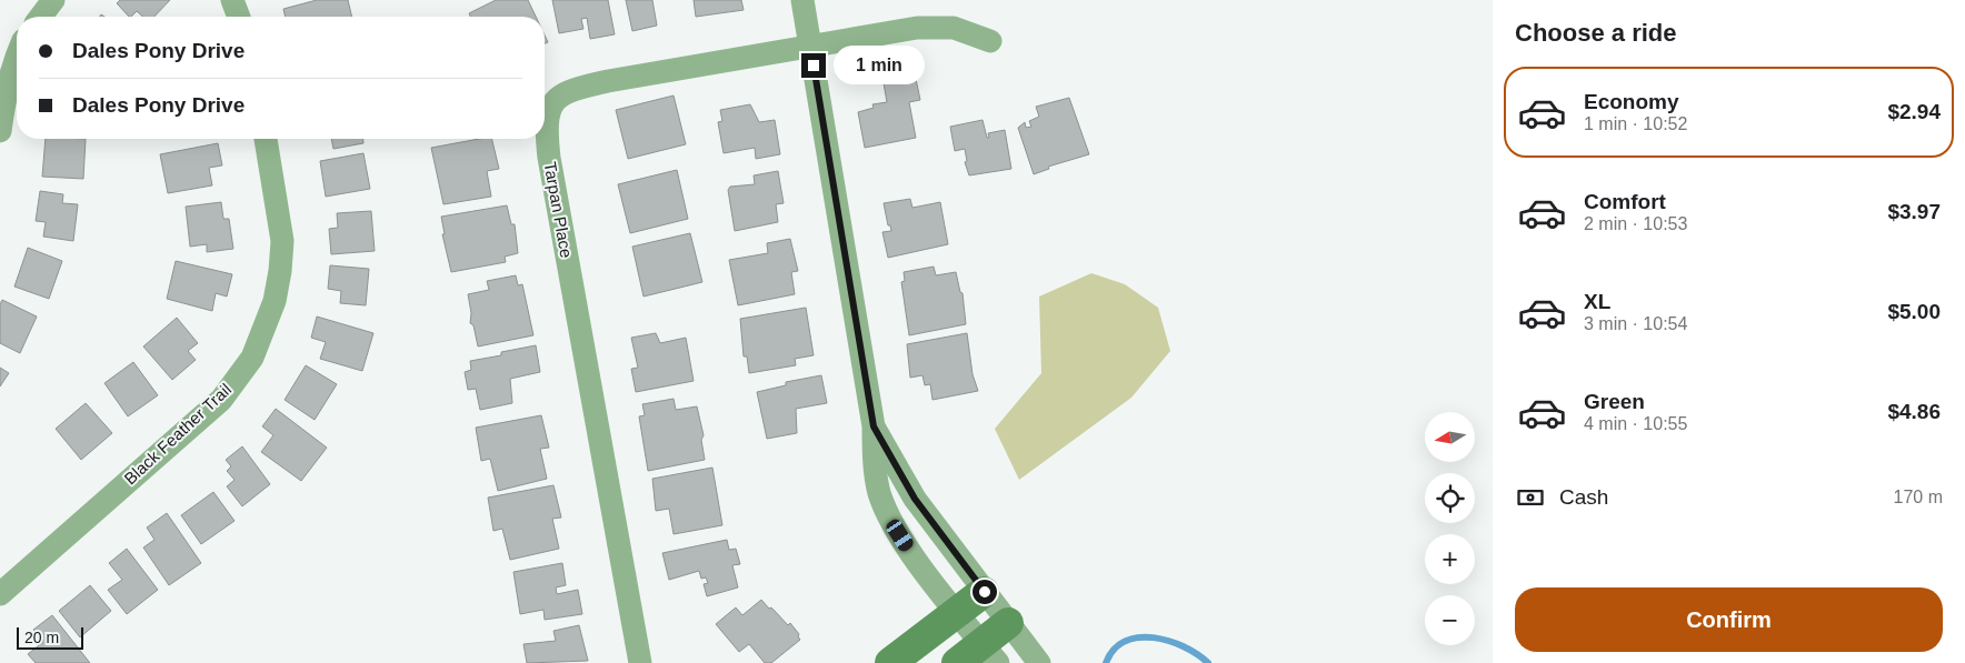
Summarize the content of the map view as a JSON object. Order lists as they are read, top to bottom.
{
  "streets": {
    "street": ["Tarpan Place", "Black Feather Trail"]
  },
  "scale_bar": "20 m",
  "north": "left",
  "page": {
    "heading": "Choose a ride",
    "banner": ["Dales Pony Drive", "Dales Pony Drive"],
    "bubble": "1 min",
    "list": [
      {
        "name": "Economy",
        "note": "1 min · 10:52",
        "value": "$2.94"
      },
      {
        "name": "Comfort",
        "note": "2 min · 10:53",
        "value": "$3.97"
      },
      {
        "name": "XL",
        "note": "3 min · 10:54",
        "value": "$5.00"
      },
      {
        "name": "Green",
        "note": "4 min · 10:55",
        "value": "$4.86"
      }
    ],
    "map_buttons": ["+", "−"],
    "pay": ["Cash", "170 m"],
    "buttons": "Confirm",
    "scale": "20 m"
  }
}
